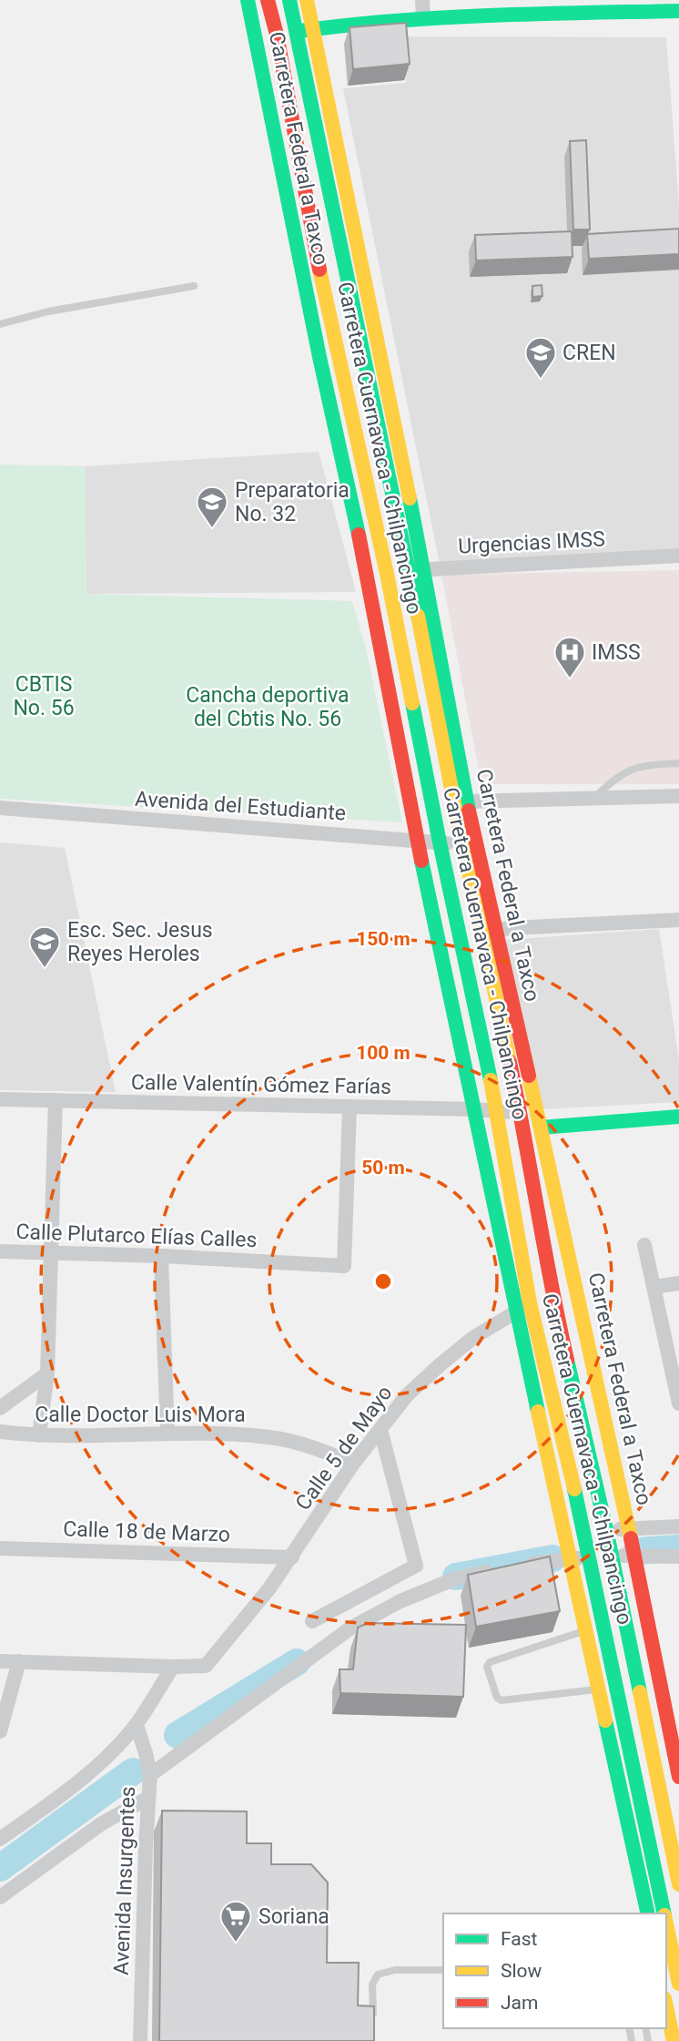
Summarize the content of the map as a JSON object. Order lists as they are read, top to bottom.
{
  "streets": {
    "main road": ["Carretera Federal a Taxco", "Carretera Cuernavaca - Chilpancingo"],
    "street": [
      "Urgencias IMSS",
      "Avenida del Estudiante",
      "Calle Valentín Gómez Farías",
      "Calle Plutarco Elías Calles",
      "Calle Doctor Luis Mora",
      "Calle 5 de Mayo",
      "Calle 18 de Marzo",
      "Avenida Insurgentes"
    ]
  },
  "crossings": [
    ["Carretera Federal a Taxco", "Carretera Cuernavaca - Chilpancingo"],
    ["Carretera Federal a Taxco", "Urgencias IMSS"],
    ["Carretera Federal a Taxco", "Avenida del Estudiante"],
    ["Carretera Federal a Taxco", "Calle Valentín Gómez Farías"],
    ["Carretera Federal a Taxco", "Calle 5 de Mayo"],
    ["Carretera Cuernavaca - Chilpancingo", "Urgencias IMSS"],
    ["Carretera Cuernavaca - Chilpancingo", "Avenida del Estudiante"],
    ["Carretera Cuernavaca - Chilpancingo", "Calle Valentín Gómez Farías"],
    ["Carretera Cuernavaca - Chilpancingo", "Calle 5 de Mayo"],
    ["Calle Valentín Gómez Farías", "Calle Plutarco Elías Calles"],
    ["Calle Doctor Luis Mora", "Calle 5 de Mayo"],
    ["Calle 5 de Mayo", "Calle 18 de Marzo"]
  ],
  "parks": ["CBTIS No. 56", "Cancha deportiva del Cbtis No. 56"],
  "places": {
    "school or university": ["CREN", "Preparatoria No. 32", "Esc. Sec. Jesus Reyes Heroles"],
    "hospital": ["IMSS"],
    "supermarket": ["Soriana"]
  },
  "legend": ["Fast", "Slow", "Jam"],
  "rings": ["150 m", "100 m", "50 m"]
}
